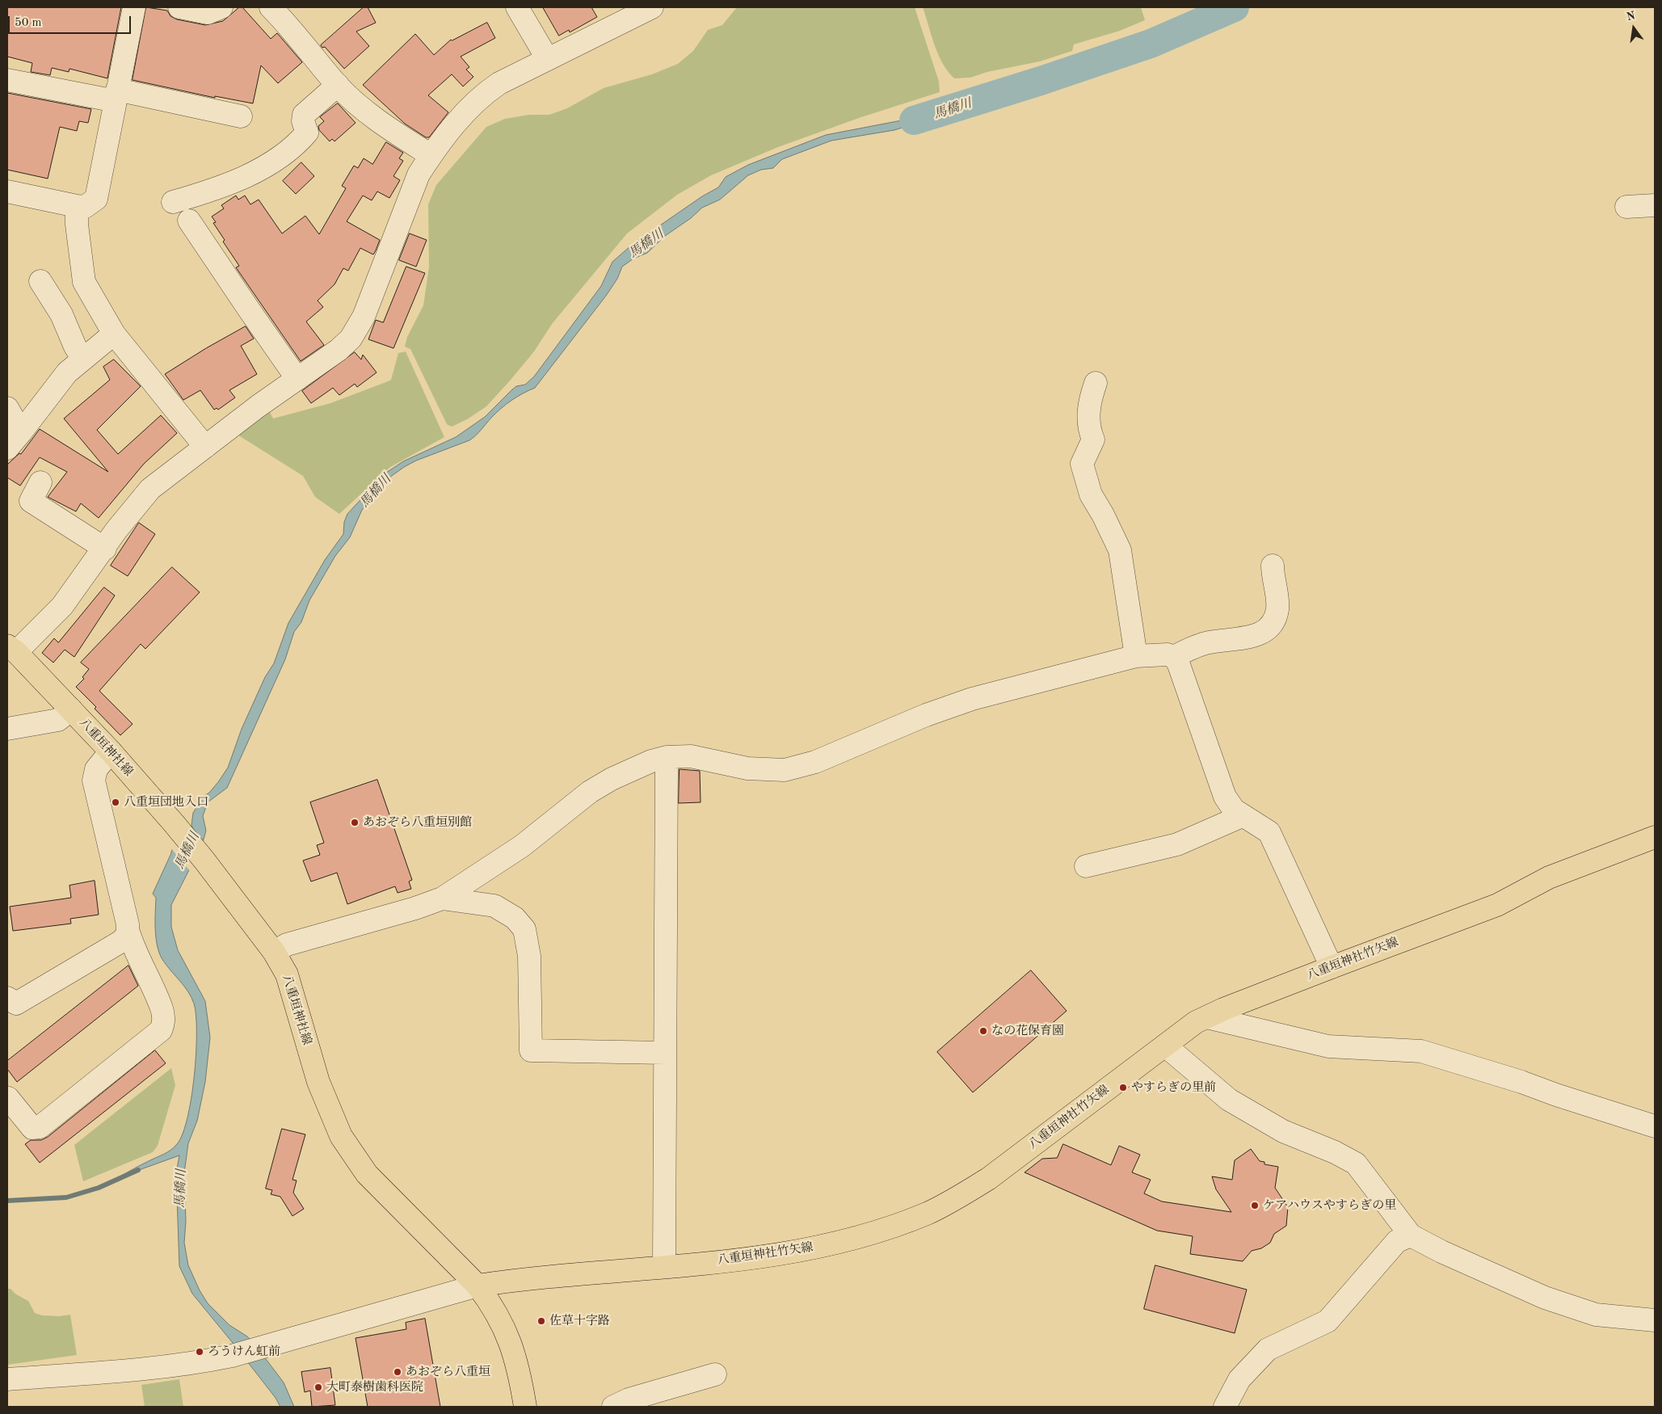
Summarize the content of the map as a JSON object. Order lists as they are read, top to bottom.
{
  "streets": {
    "main road": ["八重垣神社線", "八重垣神社竹矢線"]
  },
  "crossings": [
    ["八重垣神社線", "八重垣神社竹矢線"]
  ],
  "water": ["馬橋川"],
  "places": [
    "八重垣団地入口",
    "あおぞら八重垣別館",
    "なの花保育園",
    "やすらぎの里前",
    "ケアハウスやすらぎの里",
    "佐草十字路",
    "ろうけん虹前",
    "あおぞら八重垣",
    "大町泰樹歯科医院"
  ],
  "scale_bar": "50 m",
  "north": "top"
}
